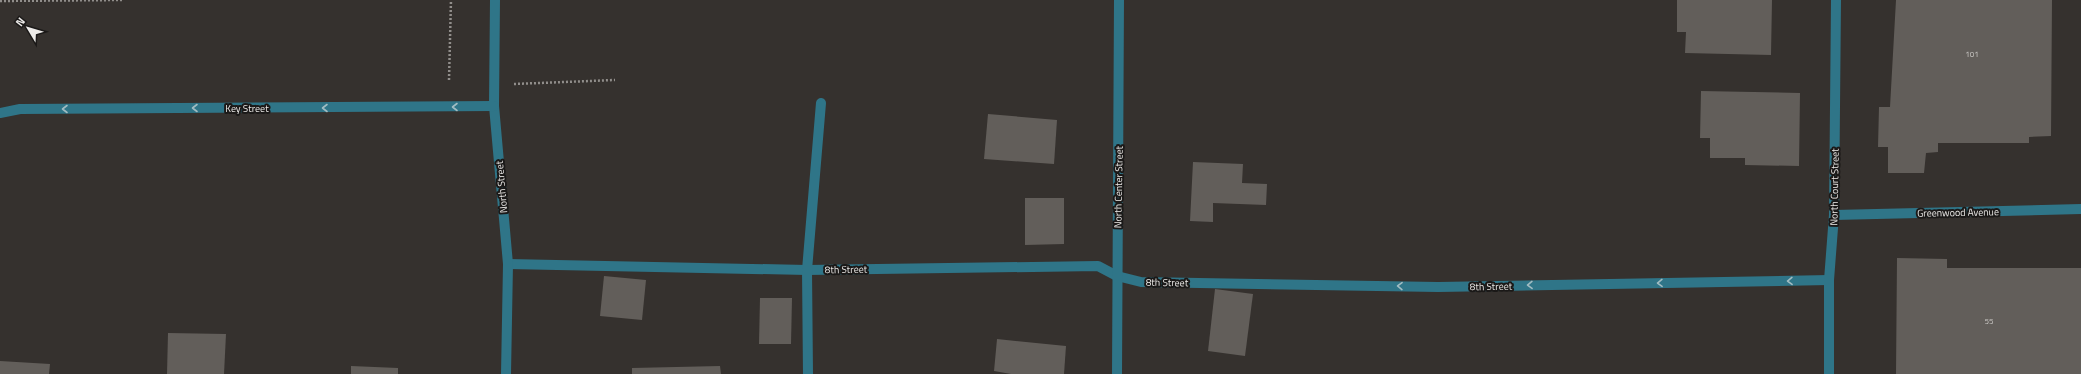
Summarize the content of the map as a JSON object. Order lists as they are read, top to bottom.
{
  "streets": {
    "street": [
      "Key Street",
      "North Street",
      "North Center Street",
      "North Court Street",
      "Greenwood Avenue",
      "8th Street"
    ]
  },
  "crossings": [
    ["Key Street", "North Street"],
    ["North Street", "8th Street"],
    ["North Center Street", "8th Street"],
    ["North Court Street", "Greenwood Avenue"],
    ["North Court Street", "8th Street"]
  ],
  "one_way": ["Key Street", "8th Street"],
  "house_numbers": ["101", "55"],
  "north": "top left"
}
